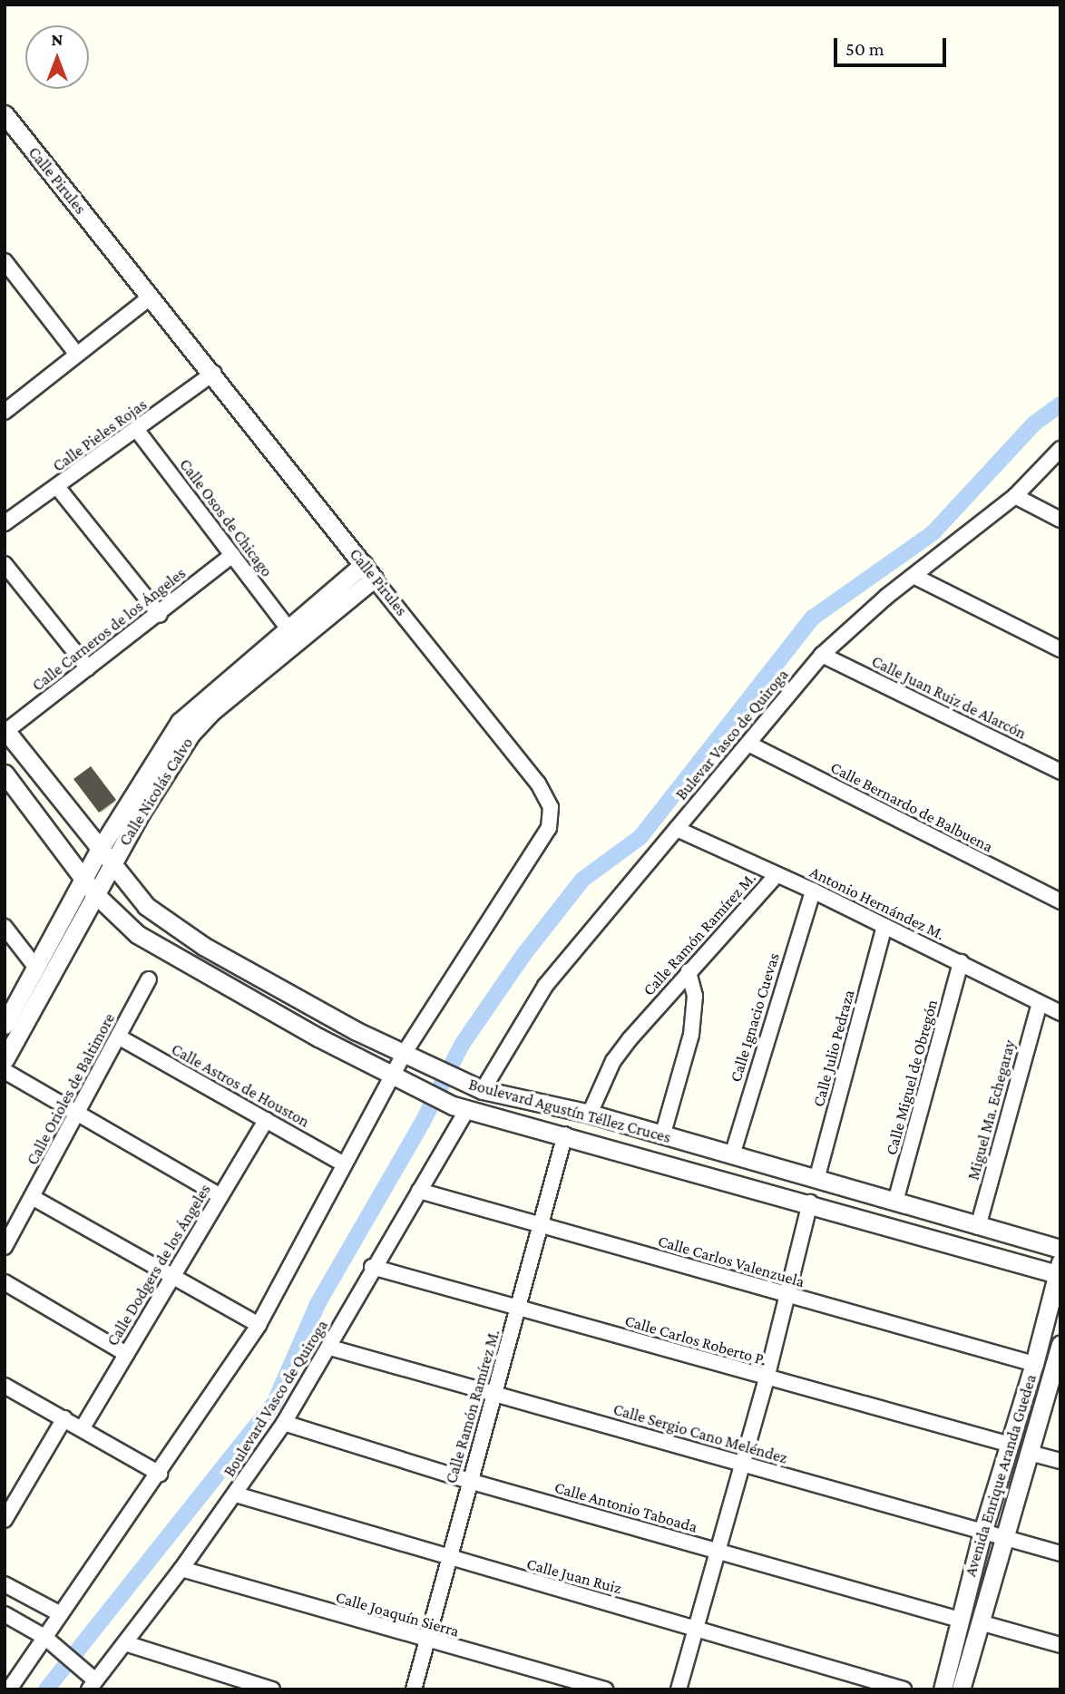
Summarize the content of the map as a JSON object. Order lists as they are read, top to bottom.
{
  "streets": {
    "street": [
      "Calle Pirules",
      "Calle Pieles Rojas",
      "Calle Osos de Chicago",
      "Calle Carneros de los Ángeles",
      "Calle Juan Ruiz de Alarcón",
      "Bulevar Vasco de Quiroga",
      "Calle Nicolás Calvo",
      "Calle Bernardo de Balbuena",
      "Antonio Hernández M.",
      "Calle Ramón Ramírez M.",
      "Calle Ignacio Cuevas",
      "Calle Julio Pedraza",
      "Calle Miguel de Obregón",
      "Calle Astros de Houston",
      "Calle Orioles de Baltimore",
      "Miguel Ma. Echegaray",
      "Boulevard Agustín Téllez Cruces",
      "Calle Carlos Valenzuela",
      "Calle Dodgers de los Ángeles",
      "Calle Carlos Roberto P.",
      "Boulevard Vasco de Quiroga",
      "Calle Sergio Cano Meléndez",
      "Avenida Enrique Aranda Guedea",
      "Calle Antonio Taboada",
      "Calle Juan Ruiz",
      "Calle Joaquín Sierra"
    ]
  },
  "crossings": [
    ["Calle Pirules", "Calle Pieles Rojas"],
    ["Calle Pirules", "Calle Nicolás Calvo"],
    ["Calle Pirules", "Calle Astros de Houston"],
    ["Calle Pirules", "Boulevard Agustín Téllez Cruces"],
    ["Calle Pieles Rojas", "Calle Osos de Chicago"],
    ["Calle Osos de Chicago", "Calle Carneros de los Ángeles"],
    ["Calle Osos de Chicago", "Calle Nicolás Calvo"],
    ["Calle Carneros de los Ángeles", "Boulevard Agustín Téllez Cruces"],
    ["Calle Juan Ruiz de Alarcón", "Bulevar Vasco de Quiroga"],
    ["Bulevar Vasco de Quiroga", "Calle Bernardo de Balbuena"],
    ["Bulevar Vasco de Quiroga", "Antonio Hernández M."],
    ["Bulevar Vasco de Quiroga", "Boulevard Agustín Téllez Cruces"],
    ["Calle Nicolás Calvo", "Boulevard Agustín Téllez Cruces"],
    ["Antonio Hernández M.", "Calle Ramón Ramírez M."],
    ["Antonio Hernández M.", "Calle Ignacio Cuevas"],
    ["Antonio Hernández M.", "Calle Julio Pedraza"],
    ["Antonio Hernández M.", "Calle Miguel de Obregón"],
    ["Antonio Hernández M.", "Miguel Ma. Echegaray"],
    ["Calle Ramón Ramírez M.", "Boulevard Agustín Téllez Cruces"],
    ["Calle Ramón Ramírez M.", "Calle Carlos Valenzuela"],
    ["Calle Ramón Ramírez M.", "Calle Carlos Roberto P."],
    ["Calle Ramón Ramírez M.", "Calle Sergio Cano Meléndez"],
    ["Calle Ramón Ramírez M.", "Calle Antonio Taboada"],
    ["Calle Ramón Ramírez M.", "Calle Juan Ruiz"],
    ["Calle Ramón Ramírez M.", "Calle Joaquín Sierra"],
    ["Calle Ignacio Cuevas", "Boulevard Agustín Téllez Cruces"],
    ["Calle Julio Pedraza", "Boulevard Agustín Téllez Cruces"],
    ["Calle Miguel de Obregón", "Boulevard Agustín Téllez Cruces"],
    ["Calle Astros de Houston", "Calle Orioles de Baltimore"],
    ["Calle Astros de Houston", "Calle Dodgers de los Ángeles"],
    ["Miguel Ma. Echegaray", "Boulevard Agustín Téllez Cruces"],
    ["Boulevard Agustín Téllez Cruces", "Boulevard Vasco de Quiroga"],
    ["Boulevard Agustín Téllez Cruces", "Avenida Enrique Aranda Guedea"],
    ["Calle Carlos Valenzuela", "Boulevard Vasco de Quiroga"],
    ["Calle Carlos Valenzuela", "Avenida Enrique Aranda Guedea"],
    ["Calle Carlos Roberto P.", "Boulevard Vasco de Quiroga"],
    ["Calle Carlos Roberto P.", "Avenida Enrique Aranda Guedea"],
    ["Boulevard Vasco de Quiroga", "Calle Sergio Cano Meléndez"],
    ["Boulevard Vasco de Quiroga", "Calle Antonio Taboada"],
    ["Boulevard Vasco de Quiroga", "Calle Juan Ruiz"],
    ["Boulevard Vasco de Quiroga", "Calle Joaquín Sierra"],
    ["Calle Sergio Cano Meléndez", "Avenida Enrique Aranda Guedea"],
    ["Avenida Enrique Aranda Guedea", "Calle Antonio Taboada"]
  ],
  "scale_bar": "50 m",
  "north": "top"
}
